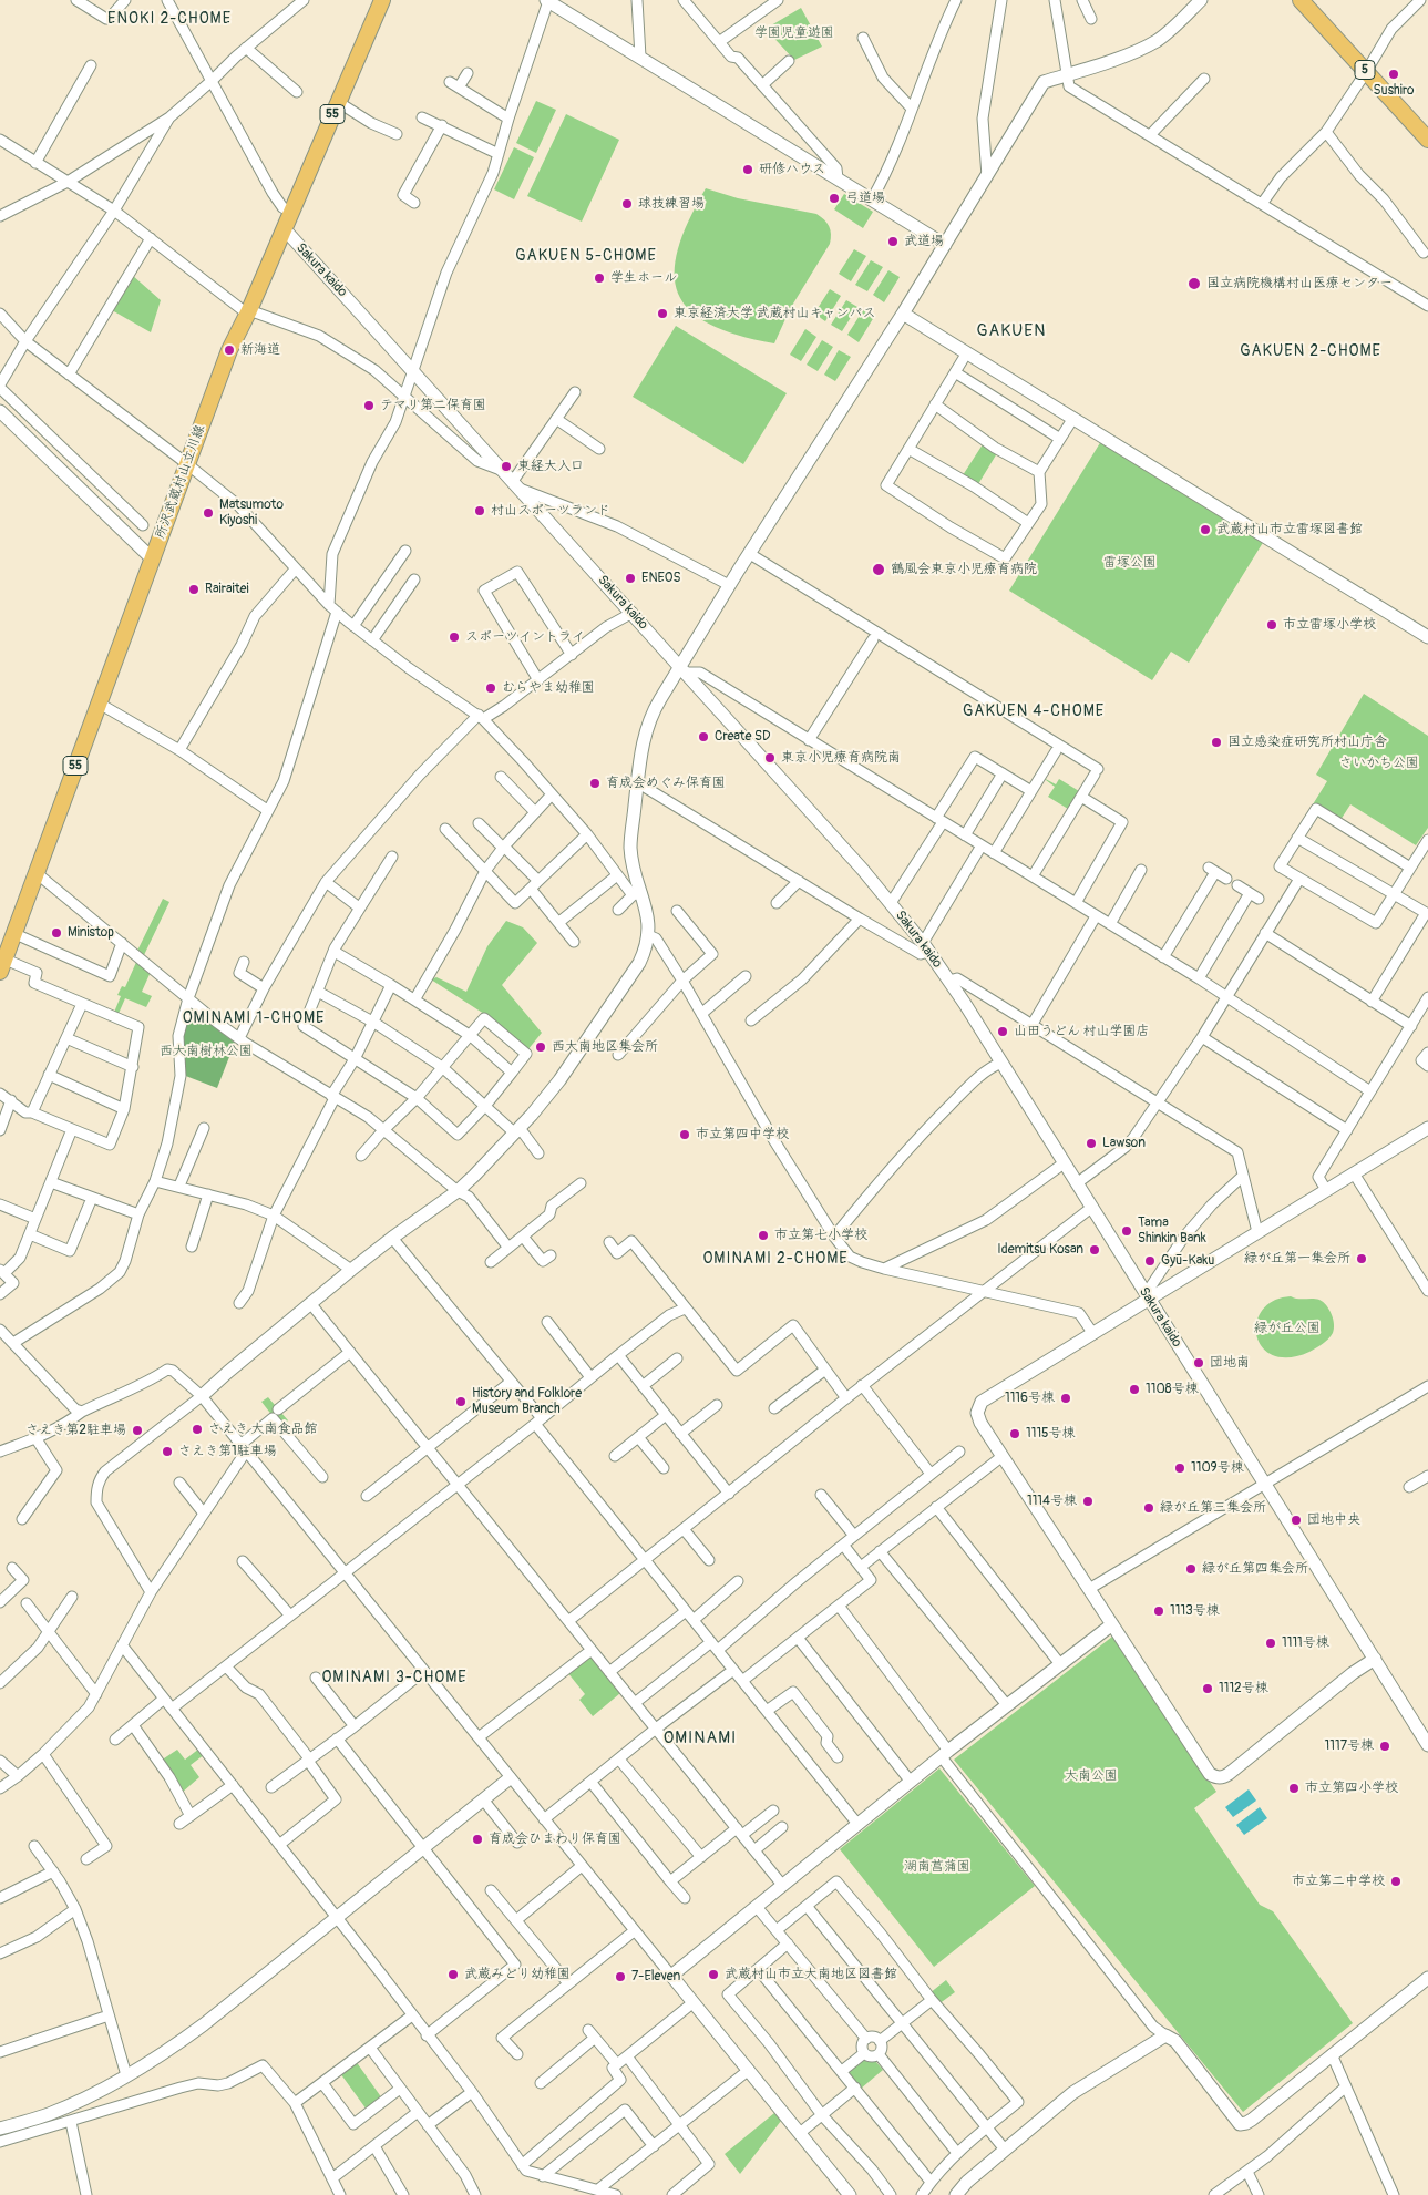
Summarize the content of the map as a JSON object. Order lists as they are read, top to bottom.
{
  "streets": {
    "main road": ["5", "55", "所沢武蔵村山立川線"],
    "street": ["Sakura kaido"]
  },
  "crossings": [
    ["Sakura kaido", "所沢武蔵村山立川線"]
  ],
  "districts": [
    "ENOKI 2-CHOME",
    "GAKUEN 5-CHOME",
    "GAKUEN",
    "GAKUEN 2-CHOME",
    "GAKUEN 4-CHOME",
    "OMINAMI 1-CHOME",
    "OMINAMI 2-CHOME",
    "OMINAMI 3-CHOME",
    "OMINAMI"
  ],
  "parks": [
    "学園児童遊園",
    "雷塚公園",
    "さいかち公園",
    "西大南樹林公園",
    "緑が丘公園",
    "大南公園",
    "湖南菖蒲園"
  ],
  "places": [
    "Sushiro",
    "研修ハウス",
    "弓道場",
    "球技練習場",
    "武道場",
    "学生ホール",
    "国立病院機構村山医療センター",
    "東京経済大学 武蔵村山キャンパス",
    "新海道",
    "テマリ第二保育園",
    "東経大入口",
    "村山スポーツランド",
    "Matsumoto Kiyoshi",
    "武蔵村山市立雷塚図書館",
    "鶴風会東京小児療育病院",
    "ENEOS",
    "Rairaitei",
    "市立雷塚小学校",
    "スポーツイントライ",
    "むらやま幼稚園",
    "Create SD",
    "国立感染症研究所村山庁舎",
    "東京小児療育病院南",
    "育成会めぐみ保育園",
    "Ministop",
    "山田うどん 村山学園店",
    "西大南地区集会所",
    "市立第四中学校",
    "Lawson",
    "Tama Shinkin Bank",
    "市立第七小学校",
    "Idemitsu Kosan",
    "緑が丘第一集会所",
    "Gyū-Kaku",
    "団地南",
    "1108号棟",
    "1116号棟",
    "History and Folklore Museum Branch",
    "さえき 大南食品館",
    "さえき第2駐車場",
    "1115号棟",
    "さえき第1駐車場",
    "1109号棟",
    "1114号棟",
    "緑が丘第三集会所",
    "団地中央",
    "緑が丘第四集会所",
    "1113号棟",
    "1111号棟",
    "1112号棟",
    "1117号棟",
    "市立第四小学校",
    "育成会ひまわり保育園",
    "市立第二中学校",
    "武蔵みどり幼稚園",
    "武蔵村山市立大南地区図書館",
    "7-Eleven"
  ]
}
